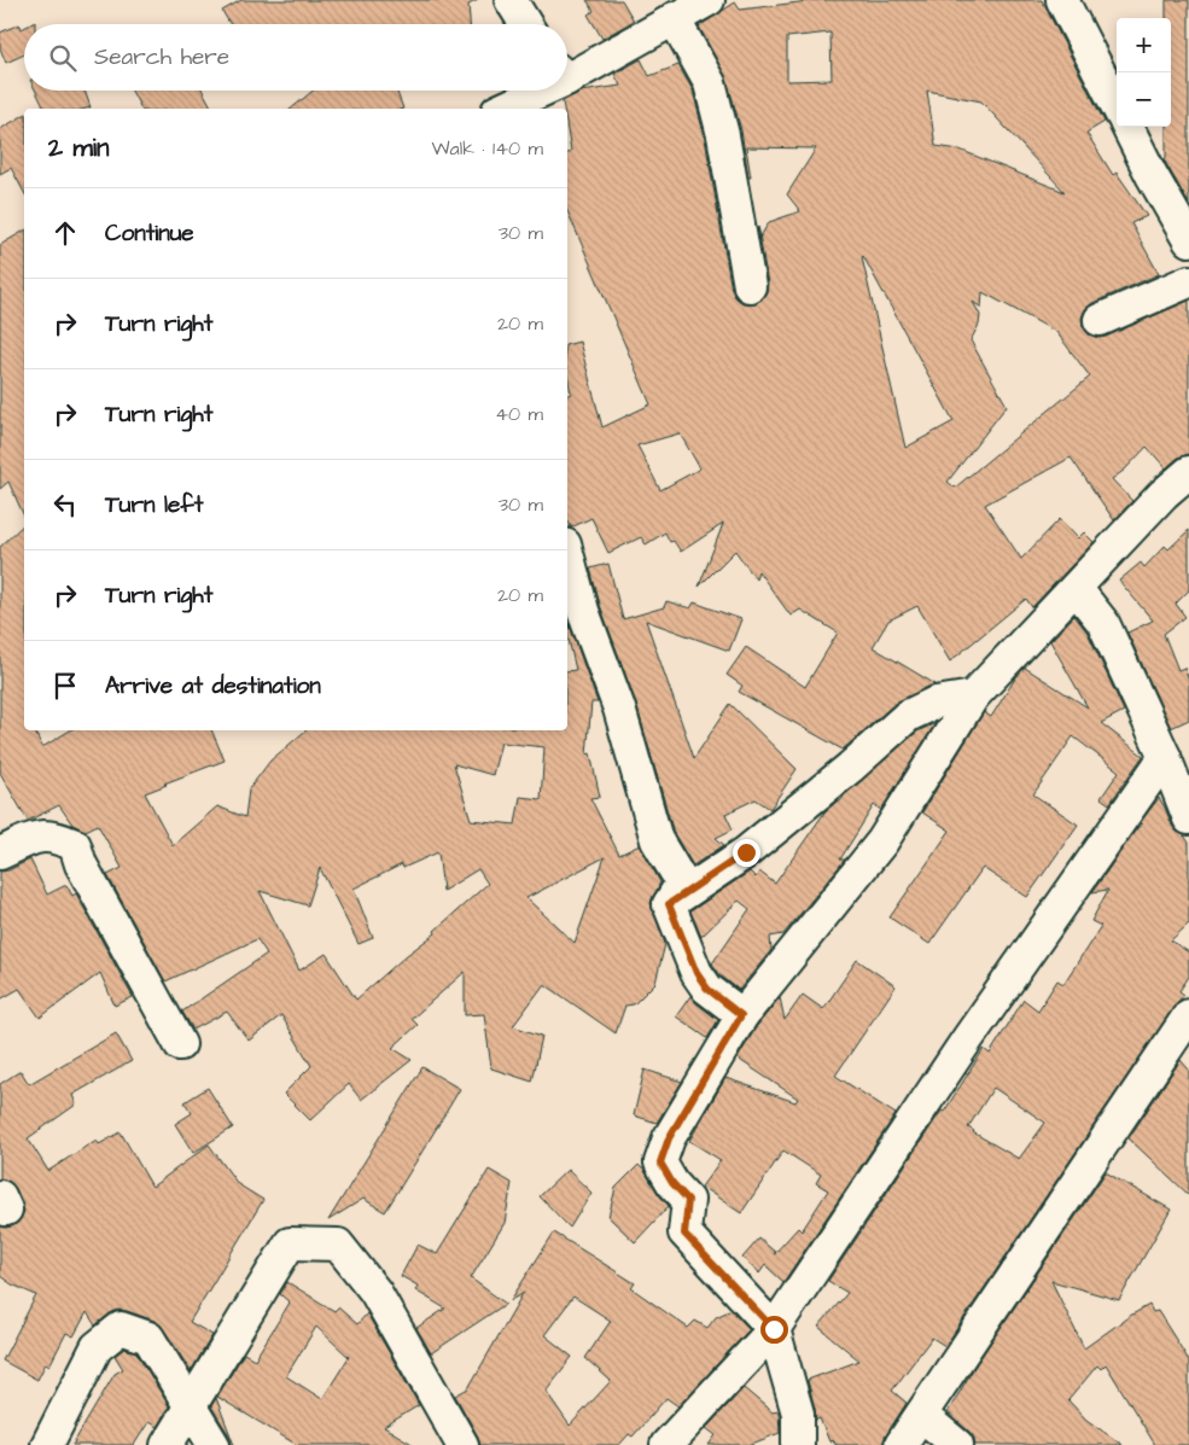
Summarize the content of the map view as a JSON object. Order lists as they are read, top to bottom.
{
  "page": {
    "map_buttons": ["+", "−"],
    "search": "Search here",
    "heading": ["2 min", "Walk · 140 m"],
    "list": [
      ["Continue", "30 m"],
      ["Turn right", "20 m"],
      ["Turn right", "40 m"],
      ["Turn left", "30 m"],
      ["Turn right", "20 m"],
      "Arrive at destination"
    ]
  }
}
